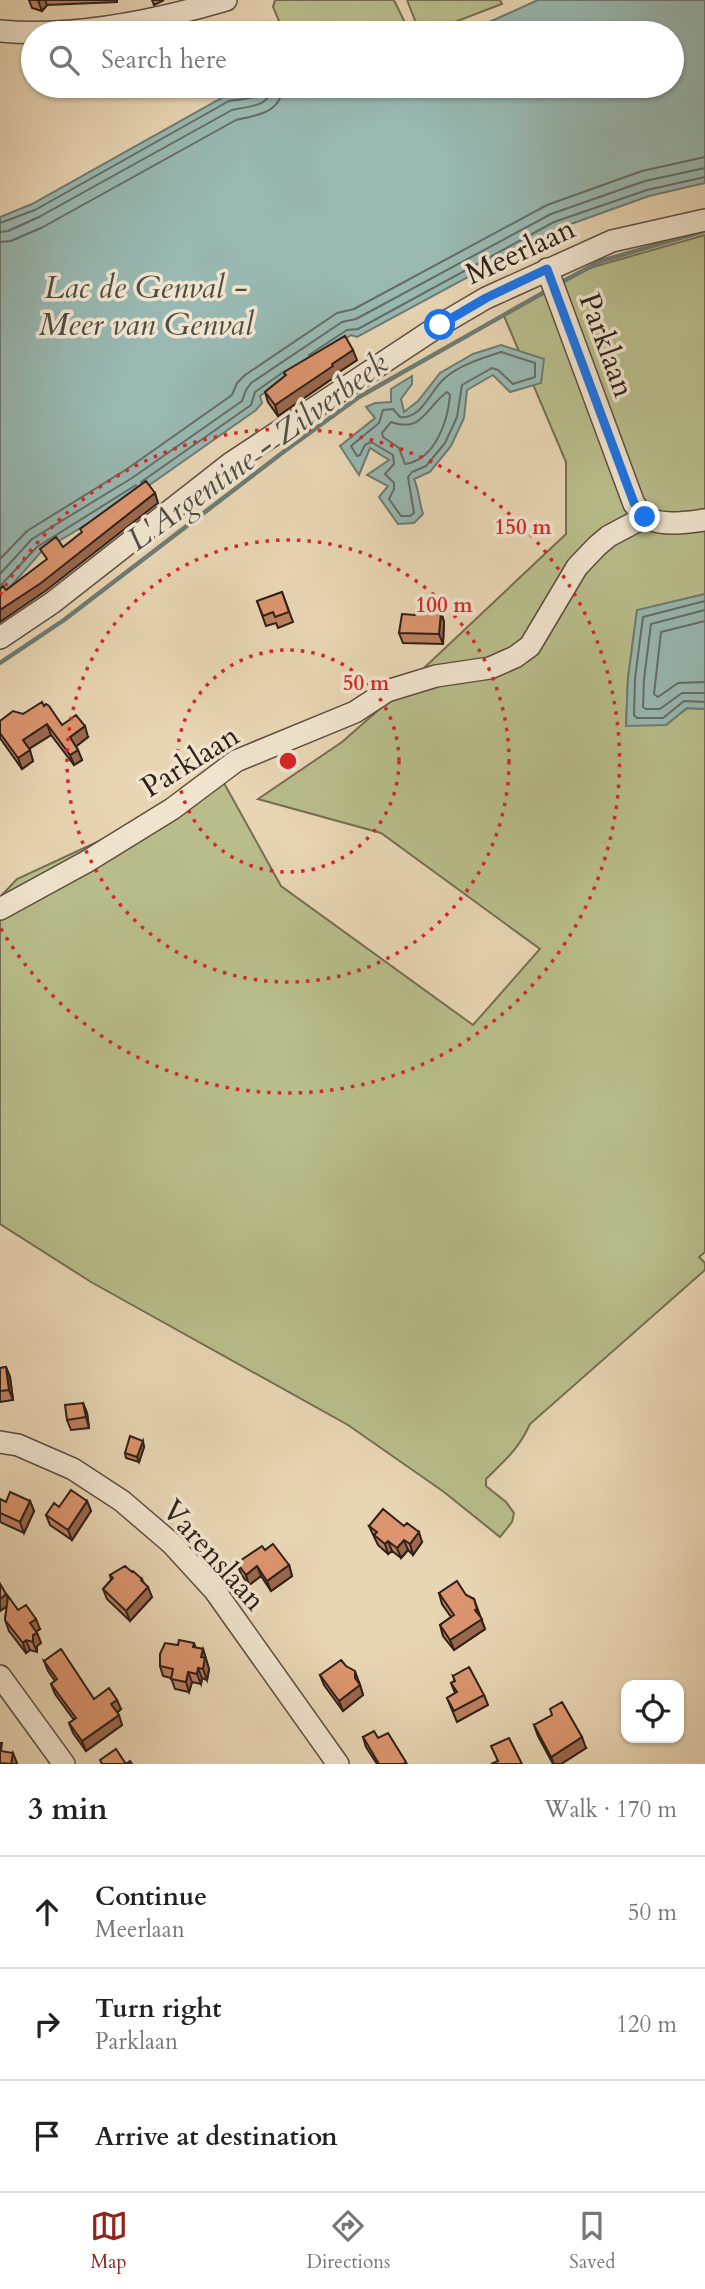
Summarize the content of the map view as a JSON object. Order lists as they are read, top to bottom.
{
  "streets": {
    "street": ["Meerlaan", "Parklaan", "Varenslaan"]
  },
  "crossings": [
    ["Meerlaan", "Parklaan"]
  ],
  "water": ["Lac de Genval - Meer van Genval", "L'Argentine - Zilverbeek"],
  "page": {
    "search": "Search here",
    "heading": ["3 min", "Walk · 170 m"],
    "list": [
      ["Continue", "Meerlaan", "50 m"],
      ["Turn right", "Parklaan", "120 m"],
      "Arrive at destination"
    ],
    "nav": ["Map", "Directions", "Saved"]
  },
  "rings": ["150 m", "100 m", "50 m"]
}
